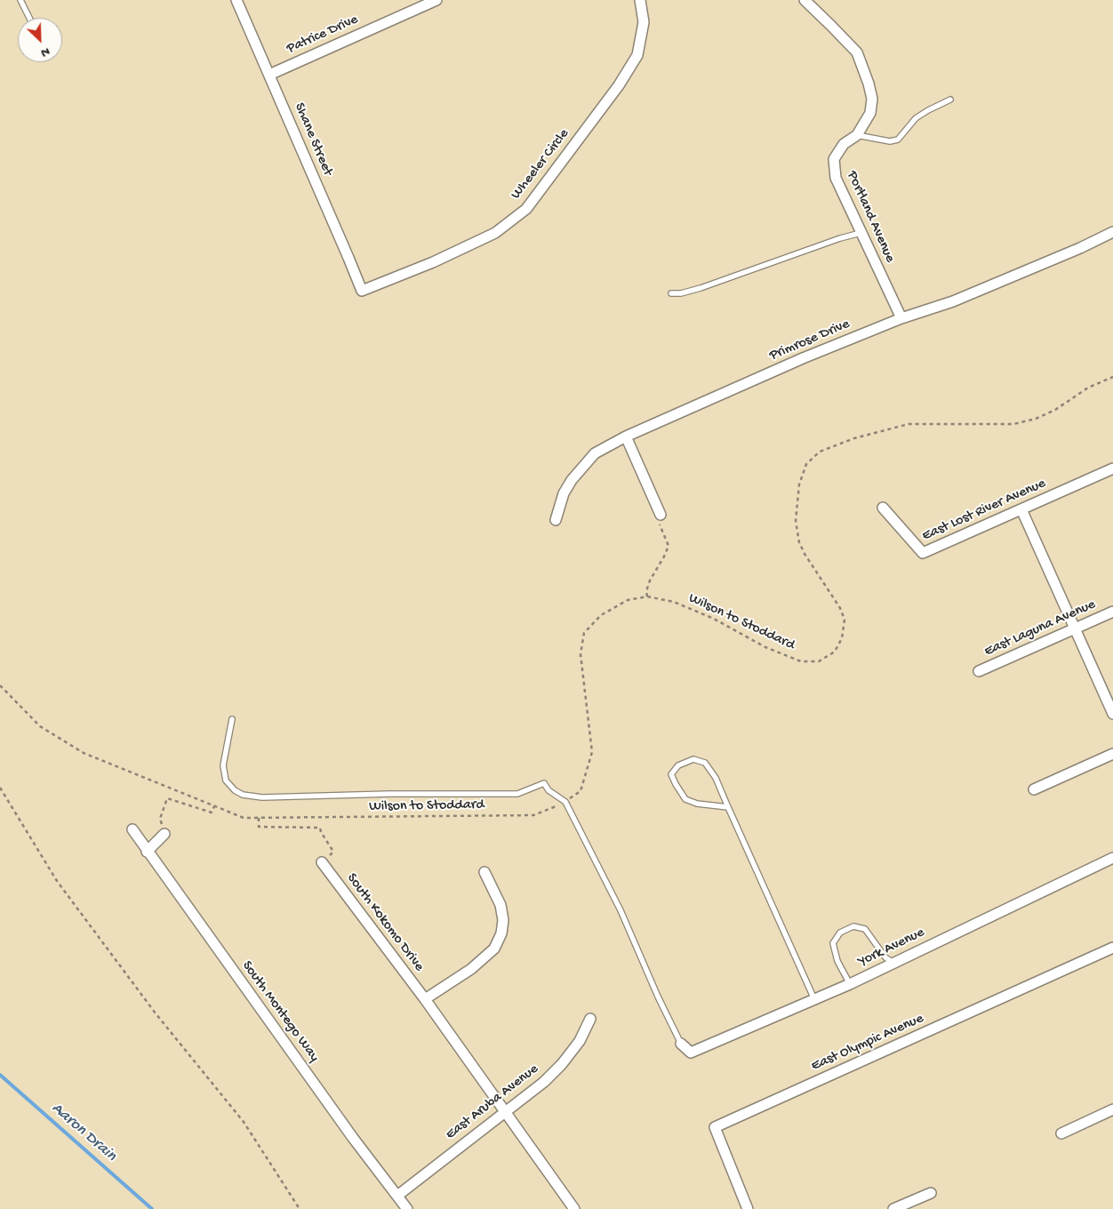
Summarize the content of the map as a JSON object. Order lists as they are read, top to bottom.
{
  "streets": {
    "street": [
      "Patrice Drive",
      "Shane Street",
      "Wheeler Circle",
      "Portland Avenue",
      "Primrose Drive",
      "East Lost River Avenue",
      "East Laguna Avenue",
      "South Kokomo Drive",
      "York Avenue",
      "South Montego Way",
      "East Olympic Avenue",
      "East Aruba Avenue"
    ],
    "path": ["Wilson to Stoddard"]
  },
  "crossings": [
    ["Patrice Drive", "Shane Street"],
    ["Shane Street", "Wheeler Circle"],
    ["Portland Avenue", "Primrose Drive"],
    ["South Kokomo Drive", "East Aruba Avenue"],
    ["South Montego Way", "East Aruba Avenue"]
  ],
  "water": ["Aaron Drain"],
  "north": "bottom right"
}
